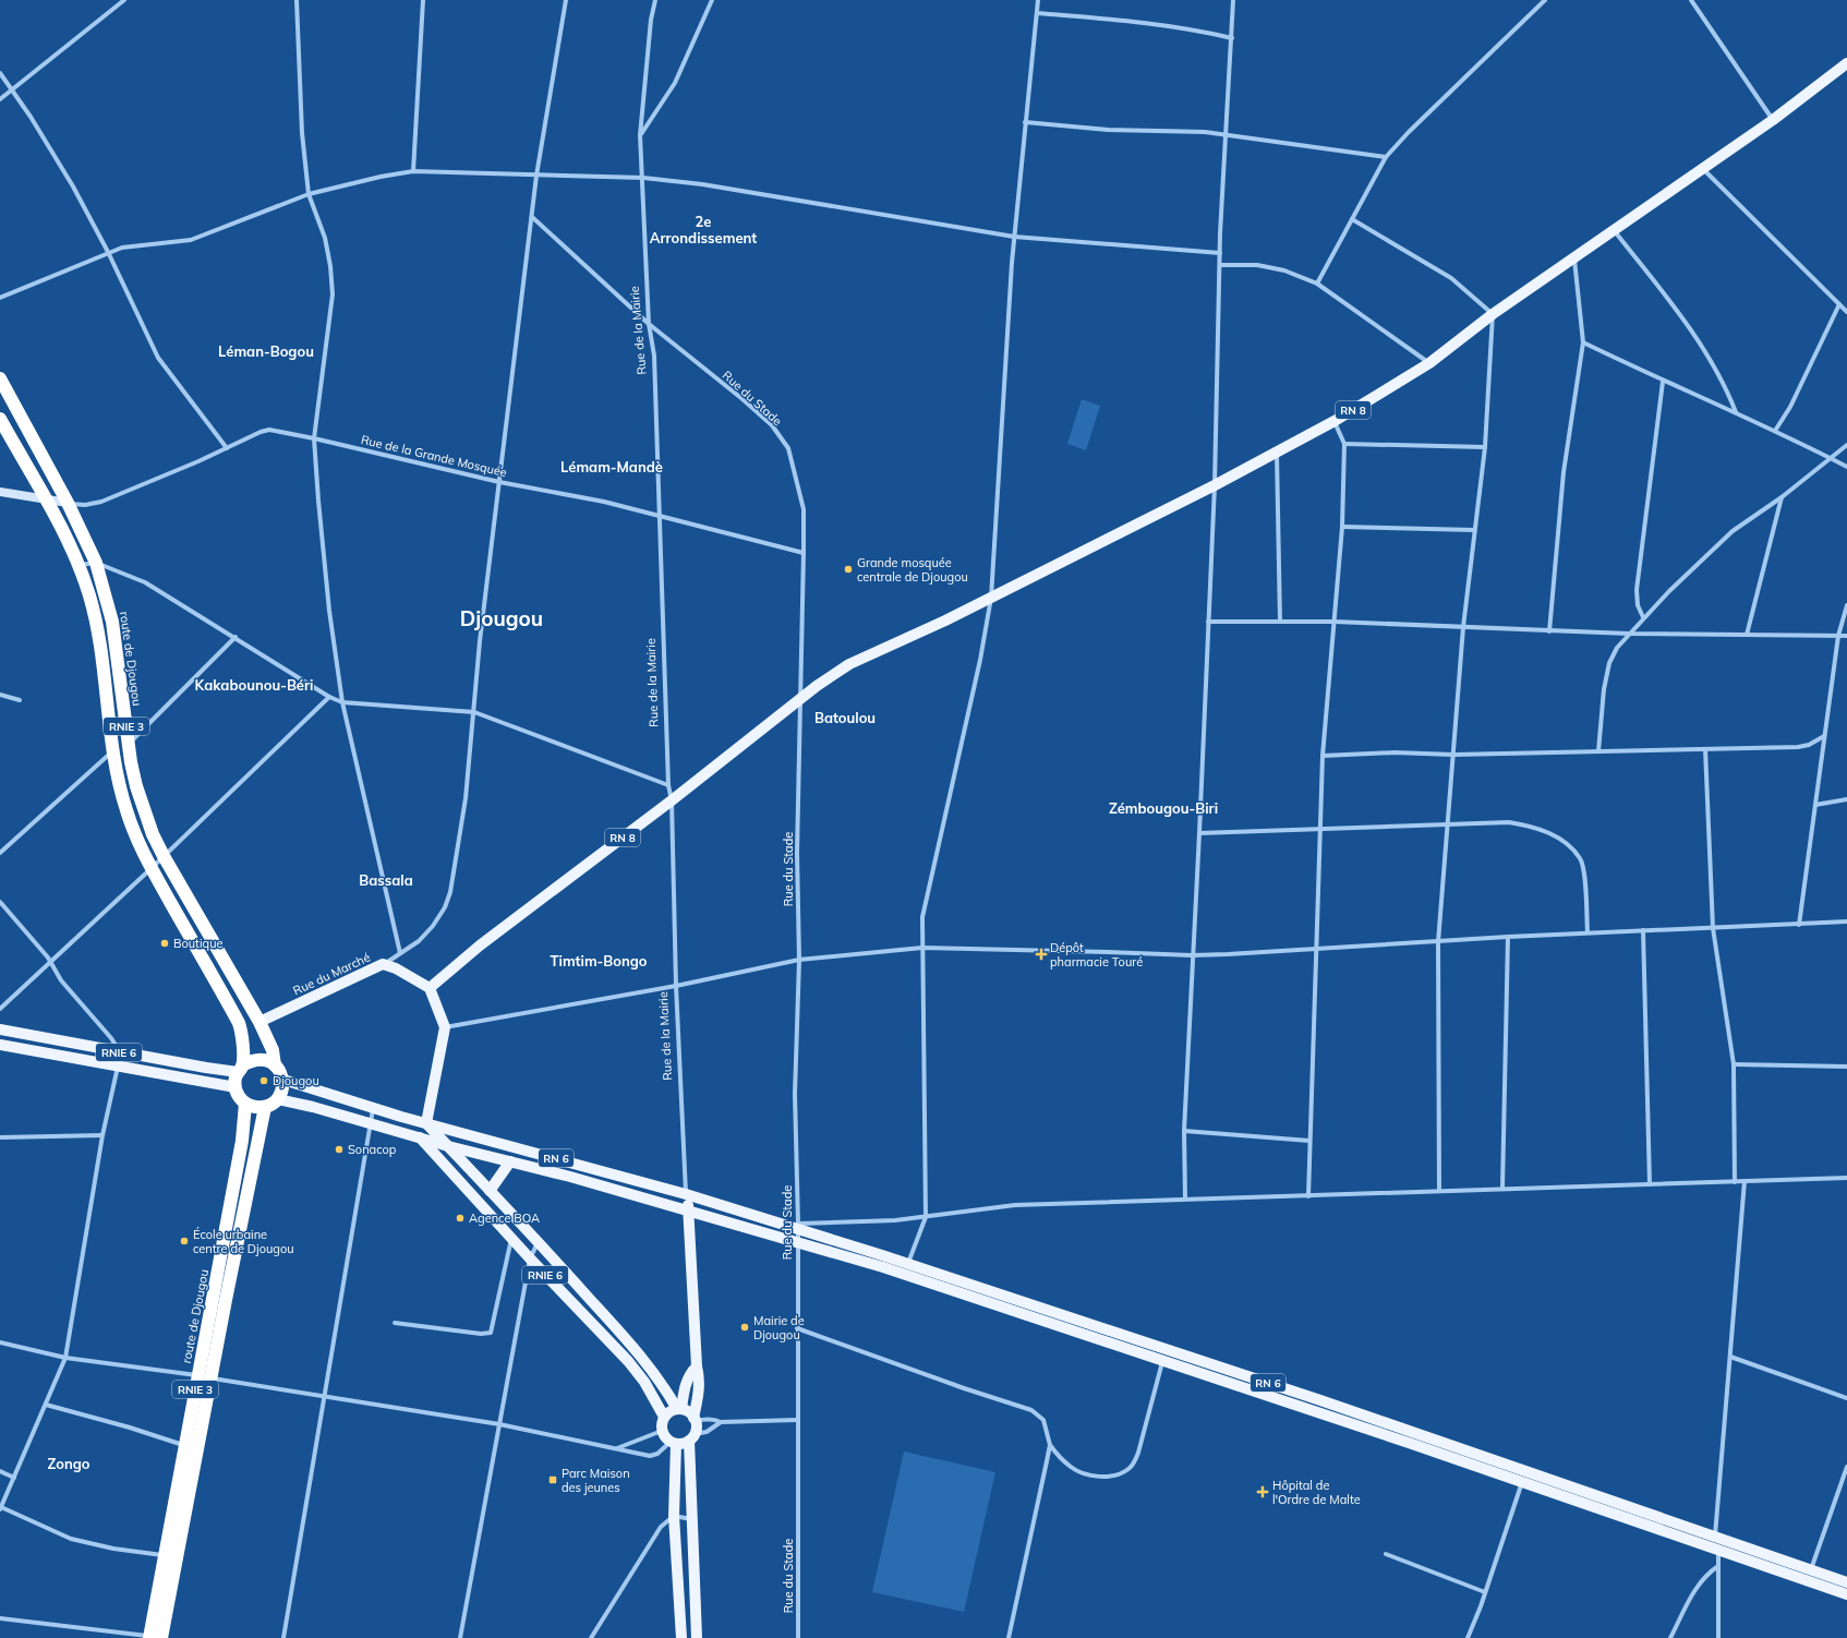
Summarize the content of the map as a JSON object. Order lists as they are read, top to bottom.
{
  "streets": {
    "highway": ["route de Djougou", "RNIE 3"],
    "main road": [
      "Rue de la Mairie",
      "RN 8",
      "Rue du Marché",
      "RNIE 6",
      "RN 6"
    ],
    "street": ["Rue du Stade", "Rue de la Grande Mosquée"]
  },
  "crossings": [
    ["Rue de la Mairie", "Rue du Stade"],
    ["Rue de la Mairie", "RN 8"],
    ["Rue de la Mairie", "Rue de la Grande Mosquée"],
    ["Rue de la Mairie", "RNIE 6"],
    ["Rue de la Mairie", "RN 6"],
    ["Rue du Stade", "RN 8"],
    ["Rue du Stade", "Rue de la Grande Mosquée"],
    ["Rue du Stade", "RN 6"],
    ["RN 8", "Rue du Marché"],
    ["Rue de la Grande Mosquée", "route de Djougou"],
    ["route de Djougou", "RNIE 3"],
    ["route de Djougou", "Rue du Marché"],
    ["route de Djougou", "RNIE 6"],
    ["RNIE 3", "RNIE 6"],
    ["RNIE 6", "RN 6"]
  ],
  "districts": [
    "2e Arrondissement",
    "Léman-Bogou",
    "Lémam-Mandè",
    "Djougou",
    "Kakabounou-Béri",
    "Batoulou",
    "Zémbougou-Biri",
    "Bassala",
    "Timtim-Bongo",
    "Zongo"
  ],
  "places": {
    "other": [
      "Grande mosquée centrale de Djougou",
      "Boutique",
      "Djougou",
      "Sonacop",
      "Agence BOA",
      "École urbaine centre de Djougou",
      "Mairie de Djougou"
    ],
    "health": ["Dépôt pharmacie Touré", "Hôpital de l'Ordre de Malte"],
    "transit": ["Parc Maison des jeunes"]
  }
}
